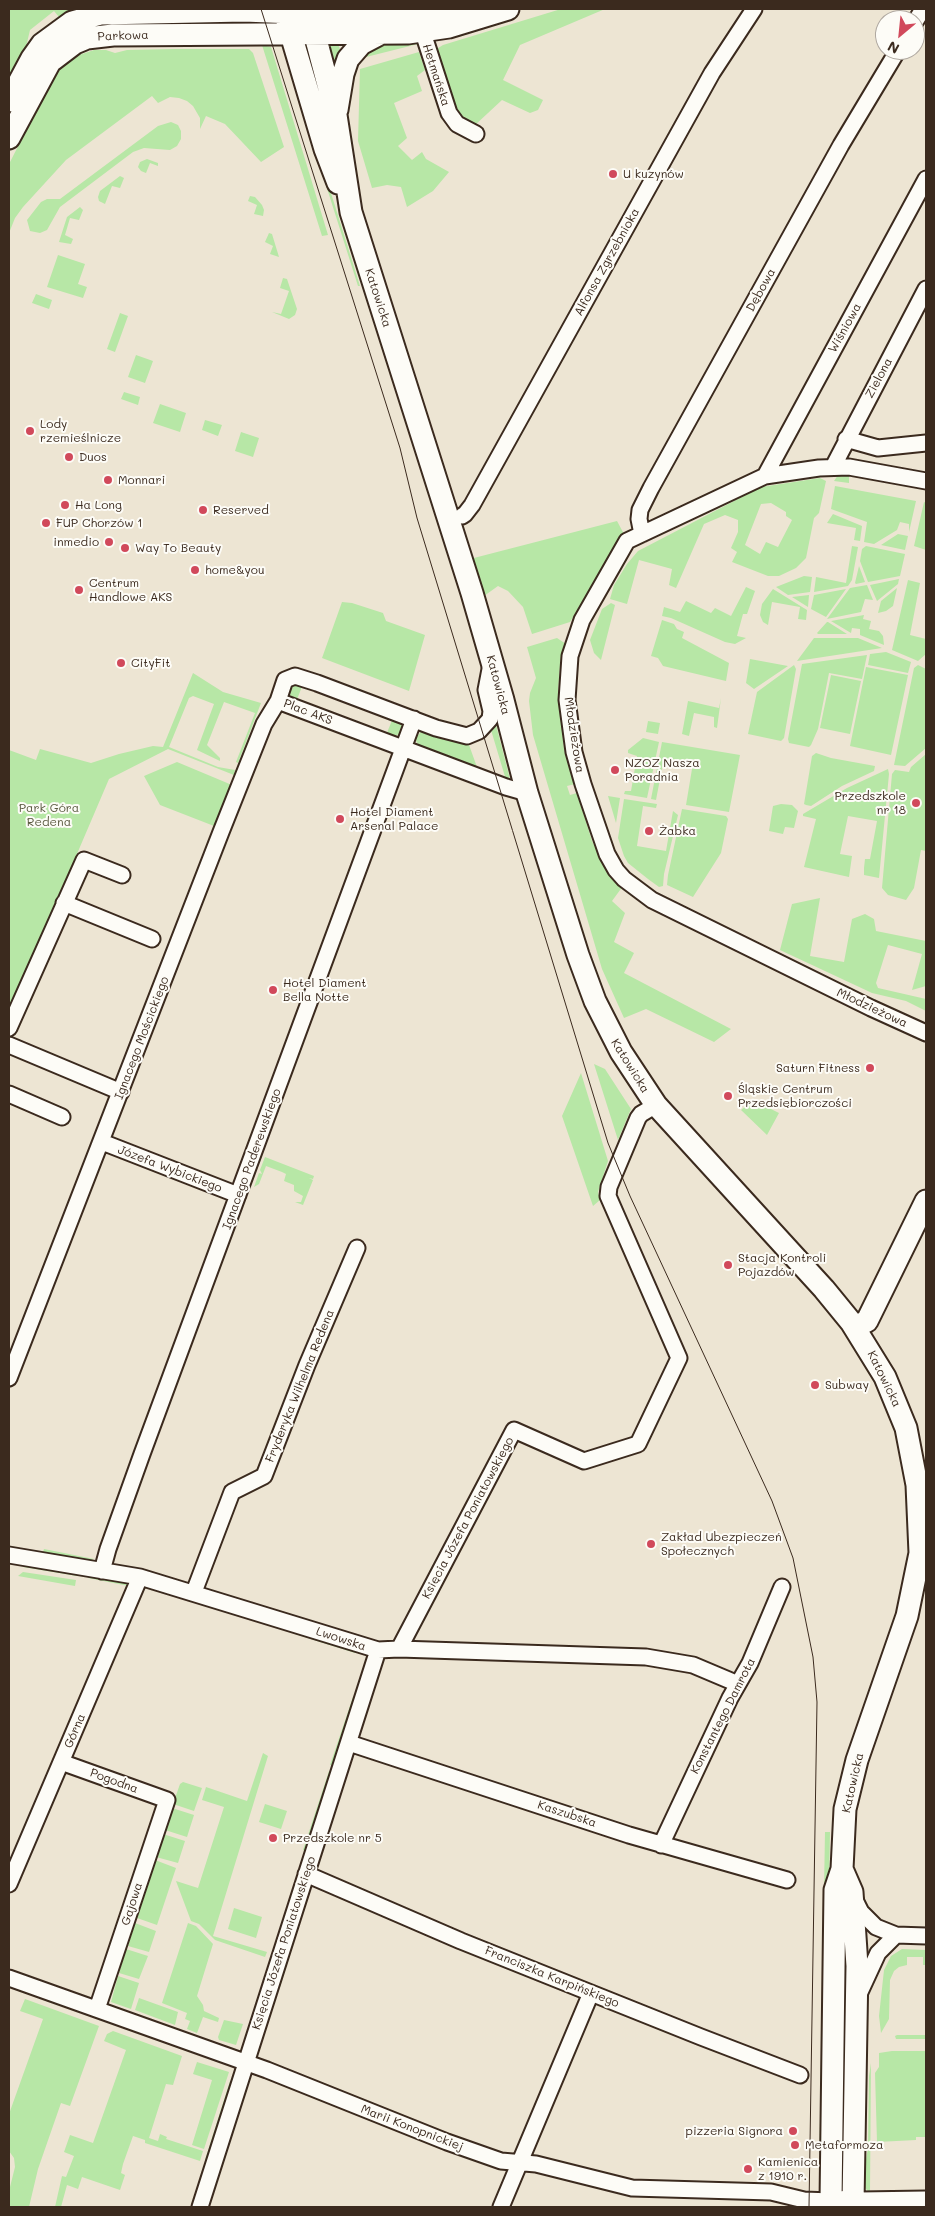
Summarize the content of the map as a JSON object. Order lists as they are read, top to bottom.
{
  "streets": {
    "street": [
      "Parkowa",
      "Hetmańska",
      "Alfonsa Zgrzebnioka",
      "Dębowa",
      "Katowicka",
      "Wiśniowa",
      "Zielona",
      "Plac AKS",
      "Młodzieżowa",
      "Ignacego Mościckiego",
      "Ignacego Paderewskiego",
      "Józefa Wybickiego",
      "Fryderyka Wilhelma Redena",
      "Księcia Józefa Poniatowskiego",
      "Lwowska",
      "Konstantego Damrota",
      "Górna",
      "Pogodna",
      "Kaszubska",
      "Gajowa",
      "Franciszka Karpińskiego",
      "Marii Konopnickiej"
    ]
  },
  "crossings": [
    ["Parkowa", "Hetmańska"],
    ["Parkowa", "Katowicka"],
    ["Dębowa", "Młodzieżowa"],
    ["Katowicka", "Plac AKS"],
    ["Katowicka", "Księcia Józefa Poniatowskiego"],
    ["Katowicka", "Marii Konopnickiej"],
    ["Wiśniowa", "Młodzieżowa"],
    ["Zielona", "Młodzieżowa"],
    ["Plac AKS", "Ignacego Mościckiego"],
    ["Plac AKS", "Ignacego Paderewskiego"],
    ["Ignacego Mościckiego", "Józefa Wybickiego"],
    ["Ignacego Paderewskiego", "Józefa Wybickiego"],
    ["Ignacego Paderewskiego", "Lwowska"],
    ["Fryderyka Wilhelma Redena", "Lwowska"],
    ["Księcia Józefa Poniatowskiego", "Lwowska"],
    ["Księcia Józefa Poniatowskiego", "Kaszubska"],
    ["Księcia Józefa Poniatowskiego", "Franciszka Karpińskiego"],
    ["Księcia Józefa Poniatowskiego", "Marii Konopnickiej"],
    ["Lwowska", "Konstantego Damrota"],
    ["Lwowska", "Górna"],
    ["Konstantego Damrota", "Kaszubska"],
    ["Górna", "Pogodna"],
    ["Pogodna", "Gajowa"],
    ["Gajowa", "Marii Konopnickiej"]
  ],
  "parks": ["Park Góra Redena"],
  "places": [
    "U kuzynów",
    "Lody rzemieślnicze",
    "Duos",
    "Monnari",
    "Ha Long",
    "Reserved",
    "FUP Chorzów 1",
    "inmedio",
    "Way To Beauty",
    "home&you",
    "Centrum Handlowe AKS",
    "CityFit",
    "NZOZ Nasza Poradnia",
    "Przedszkole nr 18",
    "Hotel Diament Arsenal Palace",
    "Żabka",
    "Hotel Diament Bella Notte",
    "Saturn Fitness",
    "Śląskie Centrum Przedsiębiorczości",
    "Stacja Kontroli Pojazdów",
    "Subway",
    "Zakład Ubezpieczeń Społecznych",
    "Przedszkole nr 5",
    "pizzeria Signora",
    "Metaformoza",
    "Kamienica z 1910 r."
  ],
  "north": "bottom left"
}
